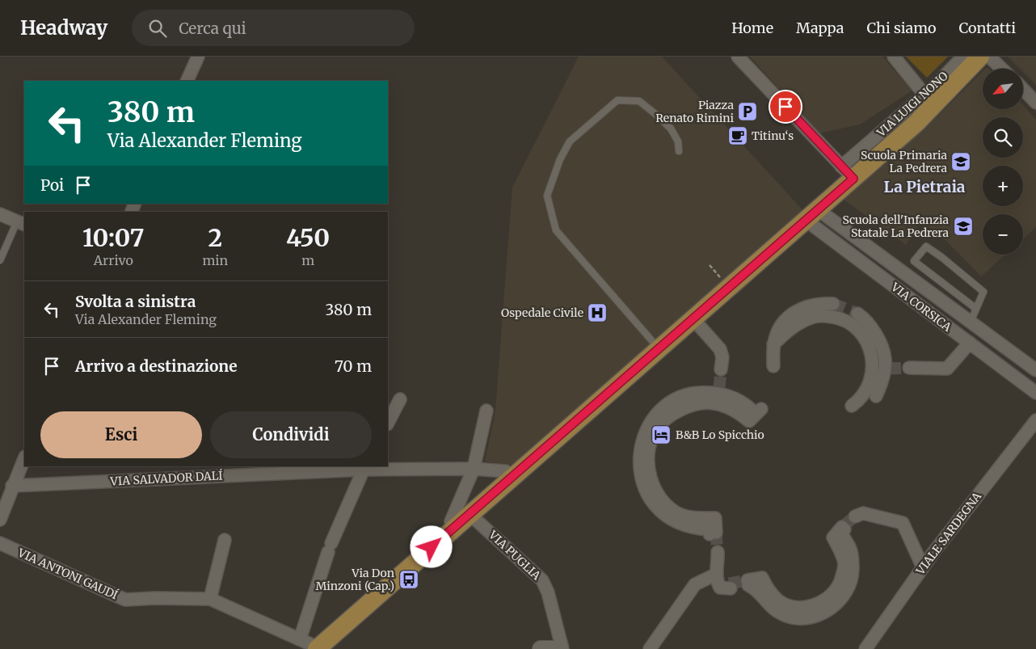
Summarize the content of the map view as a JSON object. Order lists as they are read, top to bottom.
{
  "streets": {
    "street": [
      "VIA LUIGI NONO",
      "VIA CORSICA",
      "VIA SALVADOR DALÍ",
      "VIALE SARDEGNA",
      "VIA PUGLIA",
      "VIA ANTONI GAUDÍ"
    ]
  },
  "districts": ["La Pietraia"],
  "places": {
    "parking": ["Piazza Renato Rimini"],
    "cafe": ["Titinu‘s"],
    "school or university": ["Scuola Primaria La Pedrera", "Scuola dell'Infanzia Statale La Pedrera"],
    "hospital": ["Ospedale Civile"],
    "hotel": ["B&B Lo Spicchio"],
    "bus stop": ["Via Don Minzoni (Cap.)"]
  },
  "north": "bottom left",
  "page": {
    "header": "Headway",
    "search": "Cerca qui",
    "nav": [
      "Home",
      "Mappa",
      "Chi siamo",
      "Contatti"
    ],
    "map_buttons": ["+", "−"],
    "turn": ["380 m", "Via Alexander Fleming"],
    "then": "Poi",
    "eta": [
      "10:07",
      "Arrivo",
      "2",
      "min",
      "450",
      "m"
    ],
    "list": [
      {
        "name": "Svolta a sinistra",
        "note": "Via Alexander Fleming",
        "value": "380 m"
      },
      {
        "name": "Arrivo a destinazione",
        "value": "70 m"
      }
    ],
    "buttons": ["Esci", "Condividi"]
  }
}
